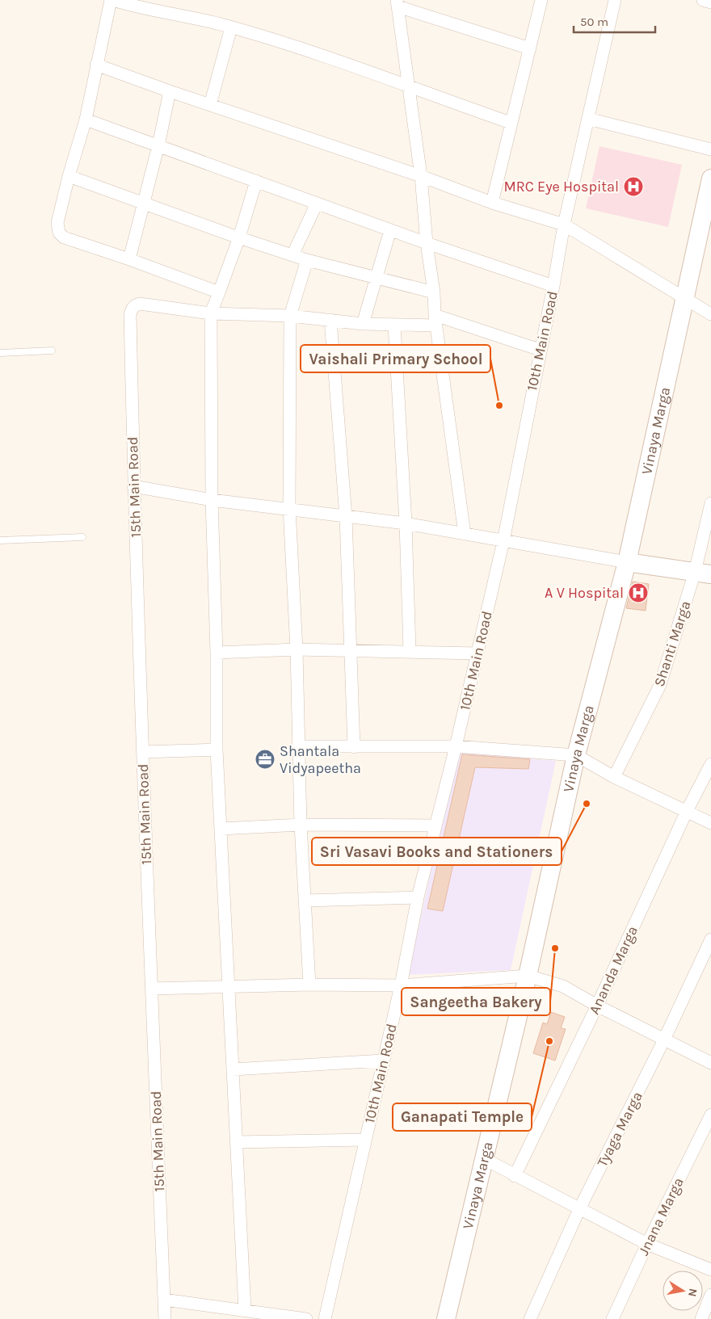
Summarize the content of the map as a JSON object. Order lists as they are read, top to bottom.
{
  "streets": {
    "street": [
      "10th Main Road",
      "Vinaya Marga",
      "15th Main Road",
      "Shanti Marga",
      "Ananda Marga",
      "Tyaga Marga",
      "Jnana Marga"
    ]
  },
  "places": {
    "hospital": ["MRC Eye Hospital", "A V Hospital"],
    "other": [
      "Vaishali Primary School",
      "Sri Vasavi Books and Stationers",
      "Sangeetha Bakery",
      "Ganapati Temple"
    ],
    "office": ["Shantala Vidyapeetha"]
  },
  "scale_bar": "50 m",
  "north": "right"
}
